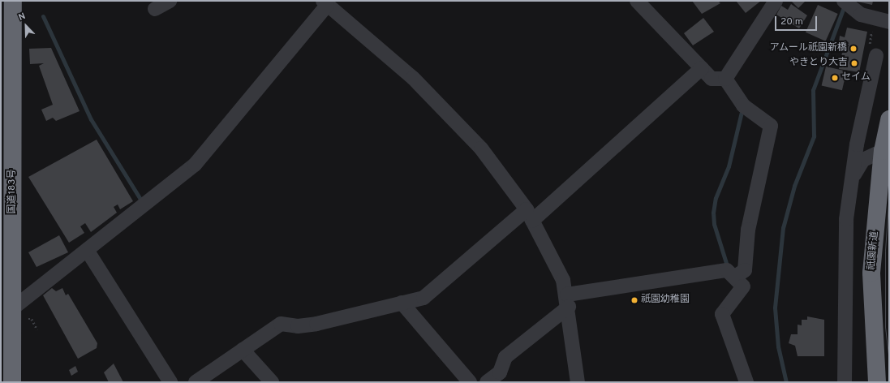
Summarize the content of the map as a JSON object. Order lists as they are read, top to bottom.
{
  "streets": {
    "highway": ["国道183号", "祇園新道"]
  },
  "places": [
    "アムール祇園新橋",
    "やきとり大吉",
    "セイム",
    "祇園幼稚園"
  ],
  "scale_bar": "20 m",
  "north": "top left"
}
